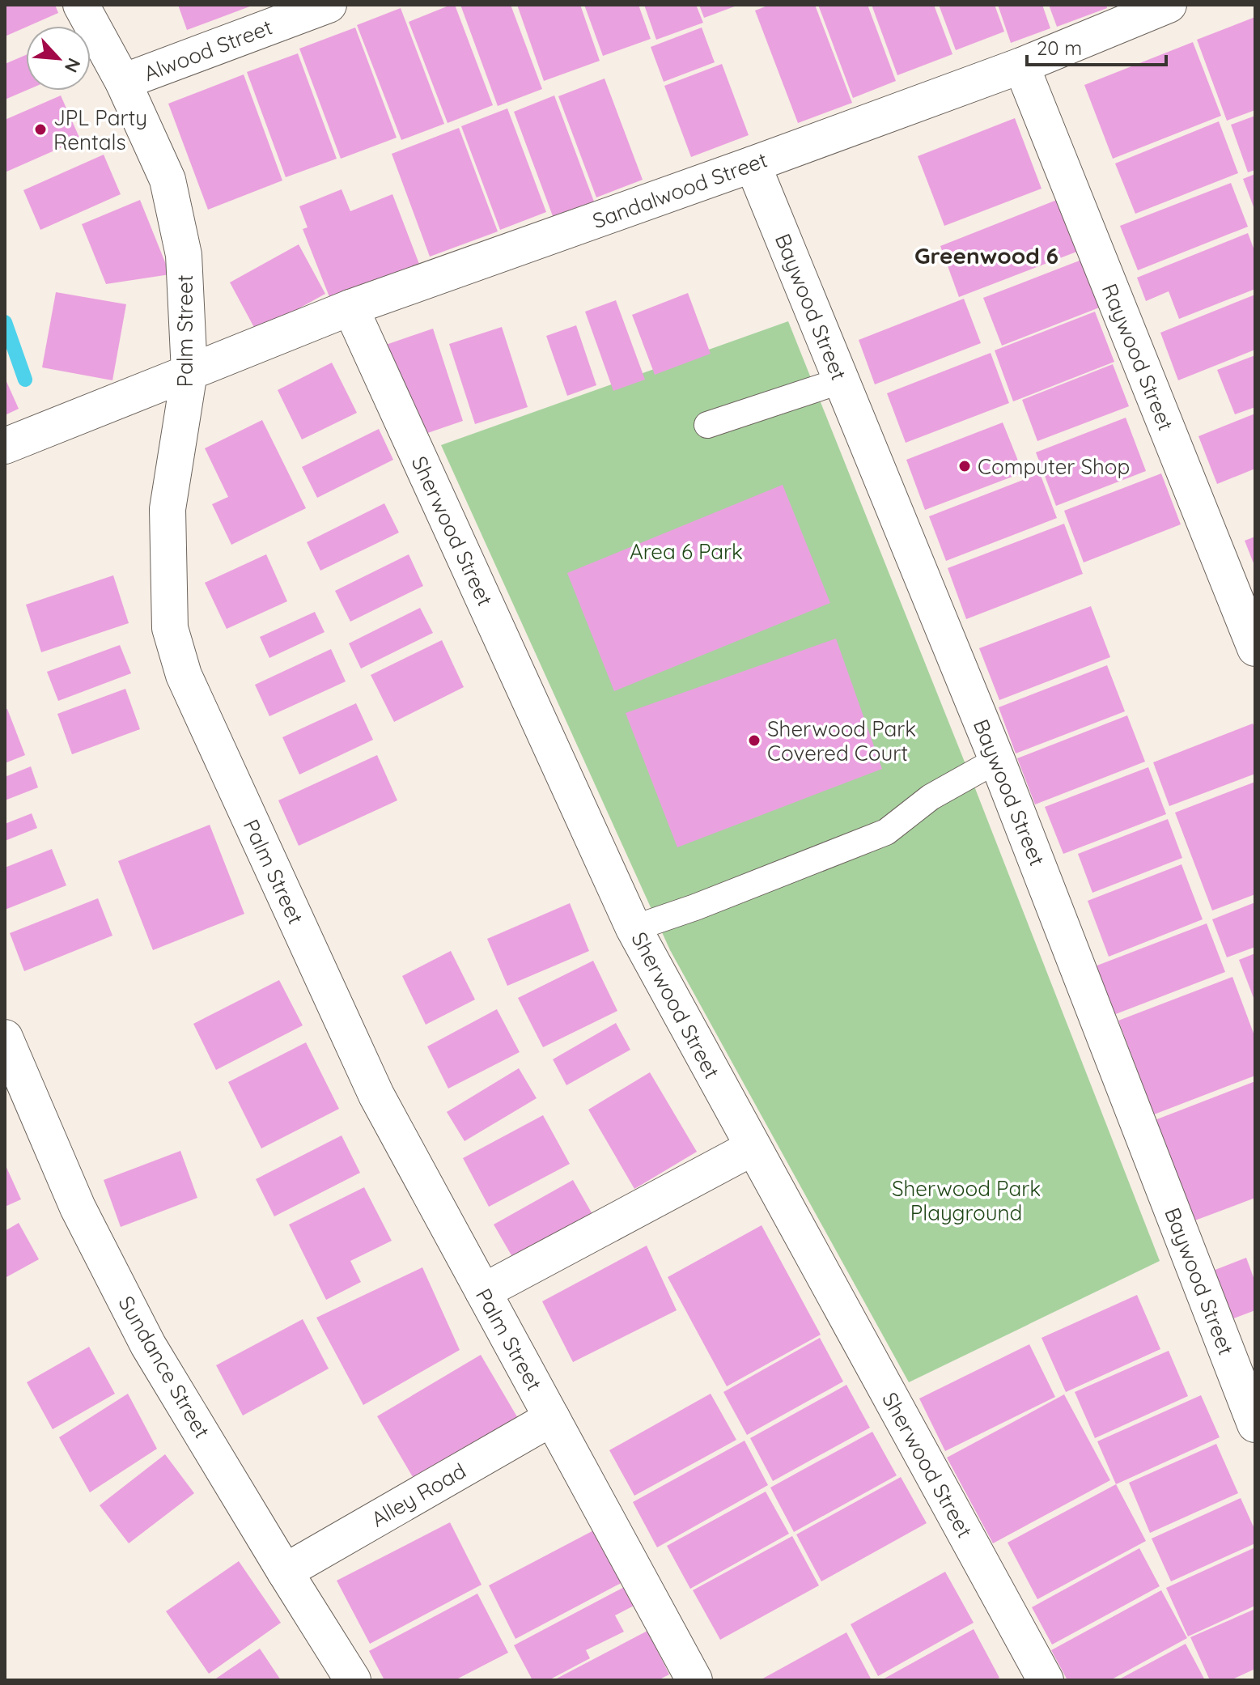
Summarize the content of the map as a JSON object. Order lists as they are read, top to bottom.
{
  "streets": {
    "street": [
      "Alwood Street",
      "Sandalwood Street",
      "Baywood Street",
      "Palm Street",
      "Raywood Street",
      "Sherwood Street",
      "Sundance Street",
      "Alley Road"
    ]
  },
  "crossings": [
    ["Alwood Street", "Palm Street"],
    ["Sandalwood Street", "Baywood Street"],
    ["Sandalwood Street", "Palm Street"],
    ["Sandalwood Street", "Raywood Street"],
    ["Sandalwood Street", "Sherwood Street"],
    ["Palm Street", "Alley Road"],
    ["Sundance Street", "Alley Road"]
  ],
  "districts": ["Greenwood 6"],
  "parks": ["Area 6 Park", "Sherwood Park Playground"],
  "places": ["JPL Party Rentals", "Computer Shop", "Sherwood Park Covered Court"],
  "scale_bar": "20 m",
  "north": "bottom right"
}
